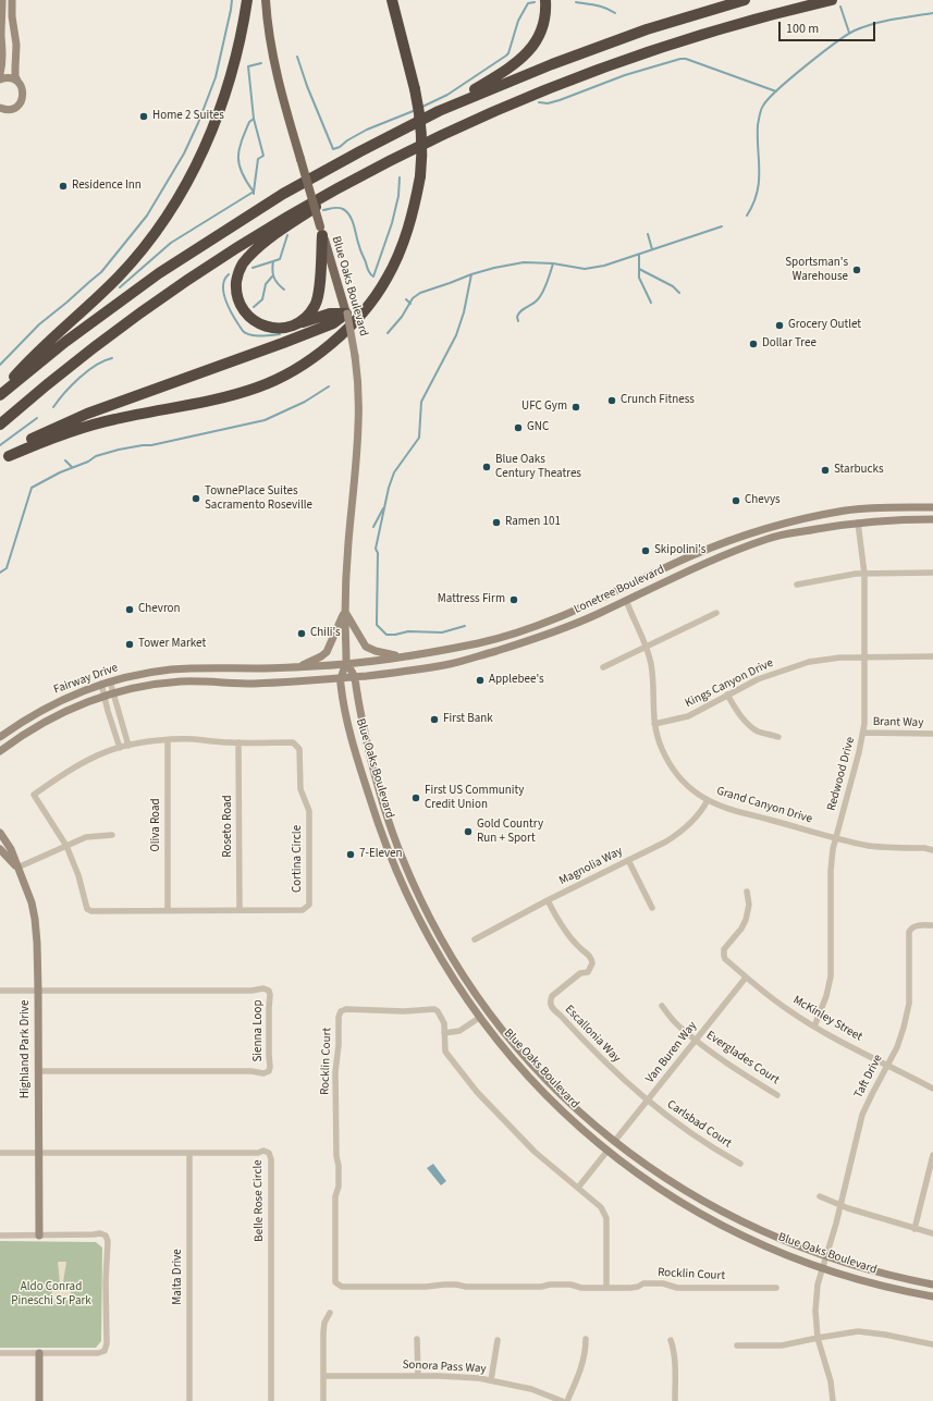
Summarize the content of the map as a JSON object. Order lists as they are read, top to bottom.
{
  "streets": {
    "main road": [
      "Blue Oaks Boulevard",
      "Lonetree Boulevard",
      "Fairway Drive",
      "Highland Park Drive"
    ],
    "street": [
      "Kings Canyon Drive",
      "Brant Way",
      "Redwood Drive",
      "Grand Canyon Drive",
      "Oliva Road",
      "Roseto Road",
      "Cortina Circle",
      "Magnolia Way",
      "McKinley Street",
      "Sienna Loop",
      "Escallonia Way",
      "Van Buren Way",
      "Everglades Court",
      "Rocklin Court",
      "Taft Drive",
      "Carlsbad Court",
      "Belle Rose Circle",
      "Malta Drive",
      "Sonora Pass Way"
    ]
  },
  "crossings": [
    ["Blue Oaks Boulevard", "Lonetree Boulevard"],
    ["Blue Oaks Boulevard", "Fairway Drive"],
    ["Blue Oaks Boulevard", "Van Buren Way"],
    ["Blue Oaks Boulevard", "Taft Drive"],
    ["Lonetree Boulevard", "Fairway Drive"],
    ["Lonetree Boulevard", "Redwood Drive"],
    ["Lonetree Boulevard", "Grand Canyon Drive"],
    ["Kings Canyon Drive", "Redwood Drive"],
    ["Kings Canyon Drive", "Grand Canyon Drive"],
    ["Brant Way", "Redwood Drive"],
    ["Redwood Drive", "Grand Canyon Drive"],
    ["Redwood Drive", "McKinley Street"],
    ["Grand Canyon Drive", "Magnolia Way"],
    ["Oliva Road", "Cortina Circle"],
    ["Roseto Road", "Cortina Circle"],
    ["Magnolia Way", "Escallonia Way"],
    ["McKinley Street", "Van Buren Way"],
    ["McKinley Street", "Taft Drive"],
    ["Sienna Loop", "Highland Park Drive"],
    ["Escallonia Way", "Van Buren Way"],
    ["Escallonia Way", "Carlsbad Court"],
    ["Highland Park Drive", "Belle Rose Circle"],
    ["Van Buren Way", "Everglades Court"],
    ["Van Buren Way", "Carlsbad Court"],
    ["Belle Rose Circle", "Malta Drive"]
  ],
  "parks": ["Aldo Conrad Pineschi Sr Park"],
  "places": [
    "Home 2 Suites",
    "Residence Inn",
    "Sportsman's Warehouse",
    "Grocery Outlet",
    "Dollar Tree",
    "Crunch Fitness",
    "UFC Gym",
    "GNC",
    "Blue Oaks Century Theatres",
    "Starbucks",
    "TownePlace Suites Sacramento Roseville",
    "Chevys",
    "Ramen 101",
    "Skipolini's",
    "Mattress Firm",
    "Chevron",
    "Chili's",
    "Tower Market",
    "Applebee's",
    "First Bank",
    "First US Community Credit Union",
    "Gold Country Run + Sport",
    "7-Eleven"
  ],
  "scale_bar": "100 m"
}
